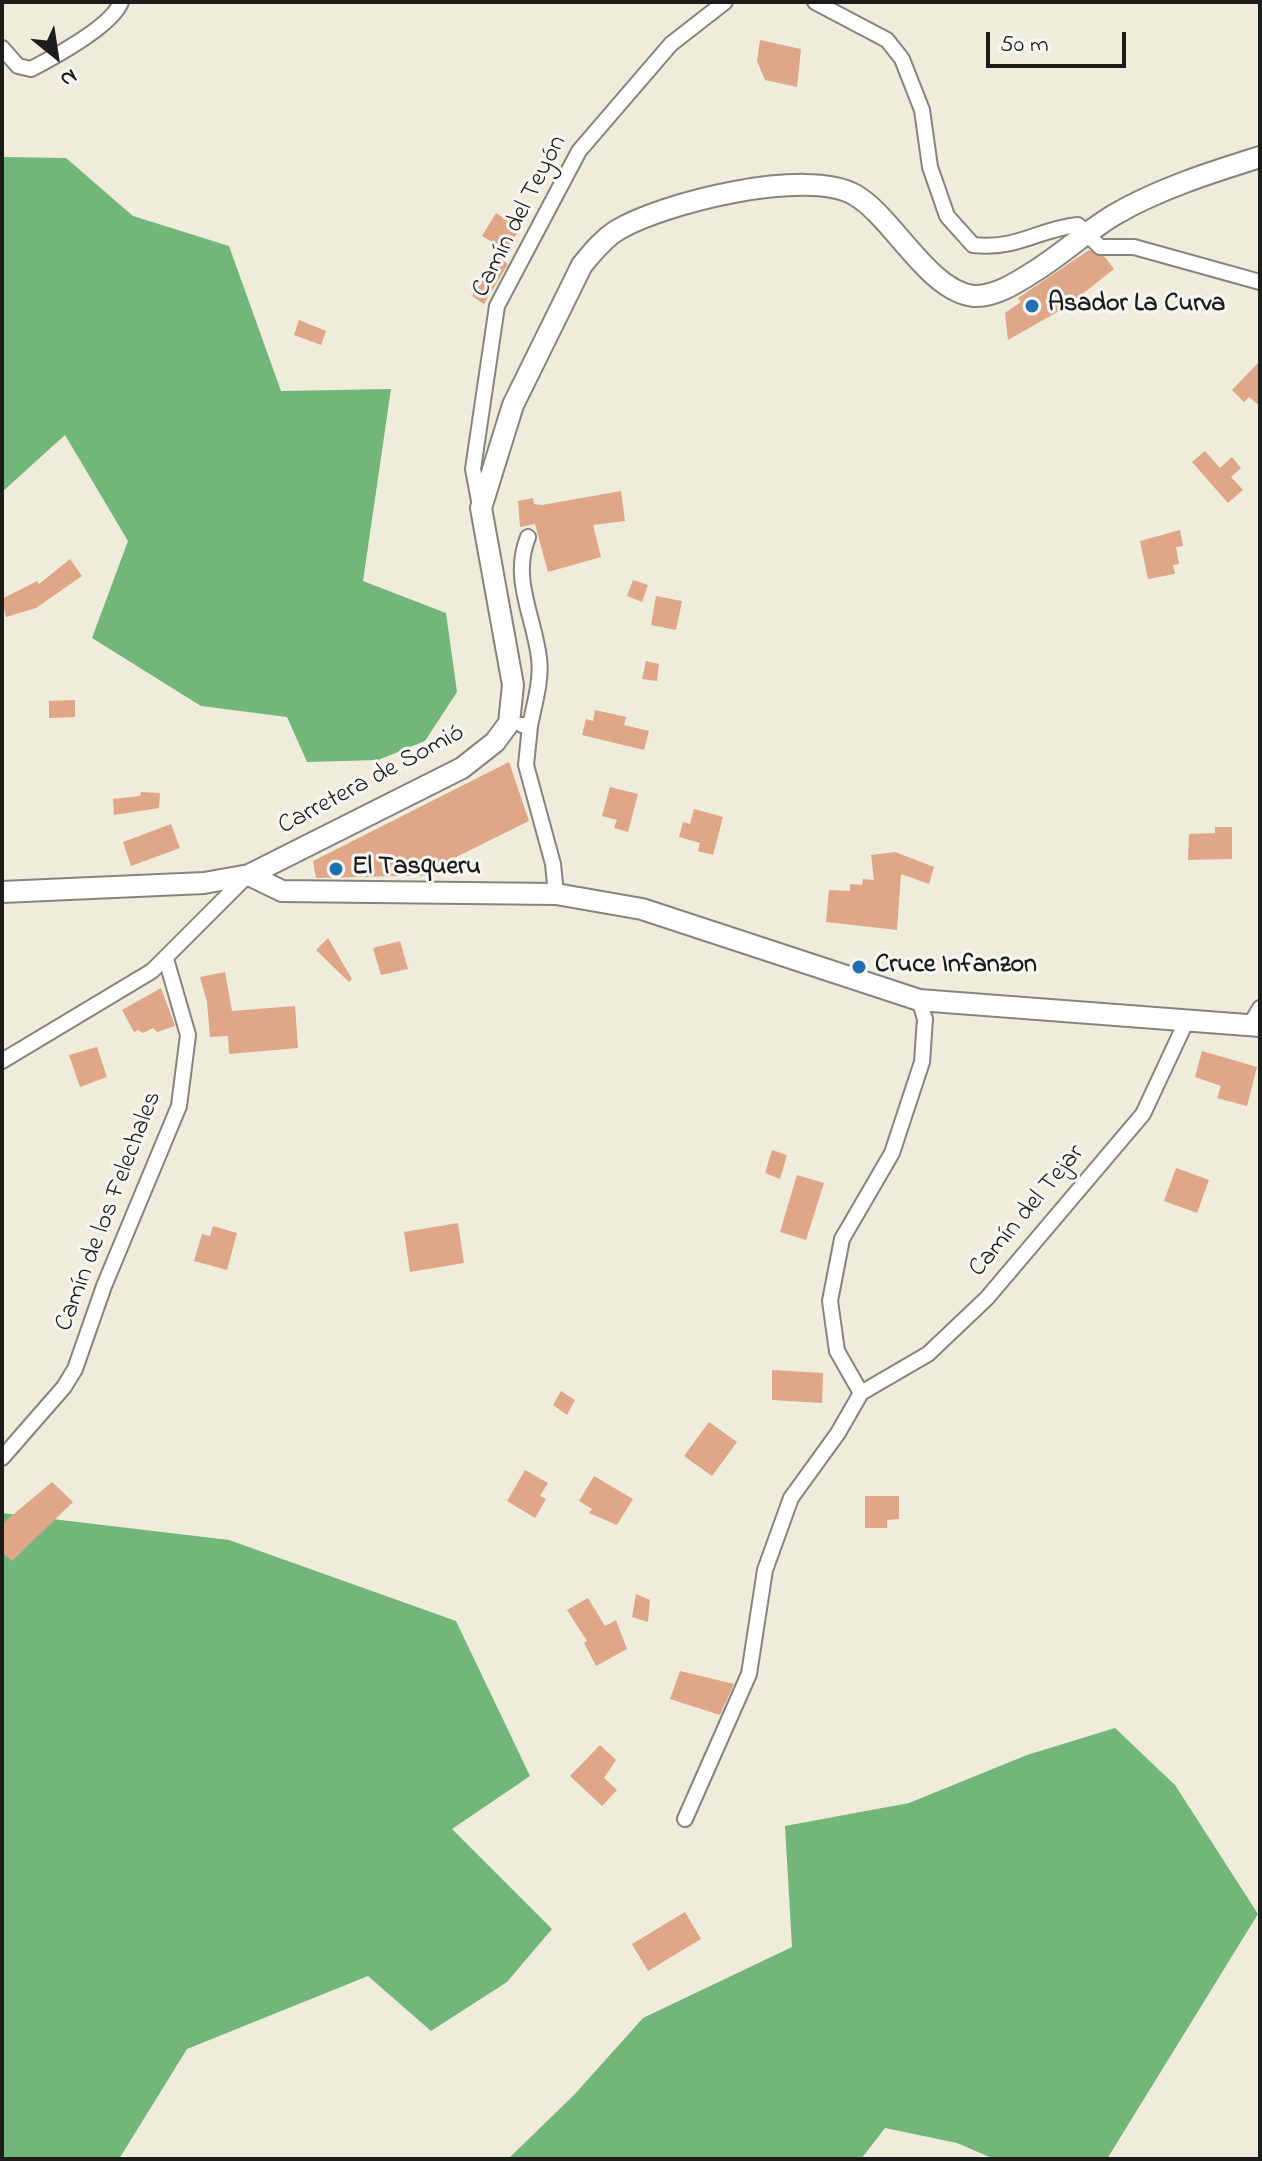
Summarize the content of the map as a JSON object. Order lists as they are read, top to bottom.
{
  "streets": {
    "street": [
      "Camín del Teyón",
      "Carretera de Somió",
      "Camín de los Felechales",
      "Camín del Tejar"
    ]
  },
  "places": ["Asador La Curva", "El Tasqueru", "Cruce Infanzon"],
  "scale_bar": "50 m",
  "north": "bottom right"
}
